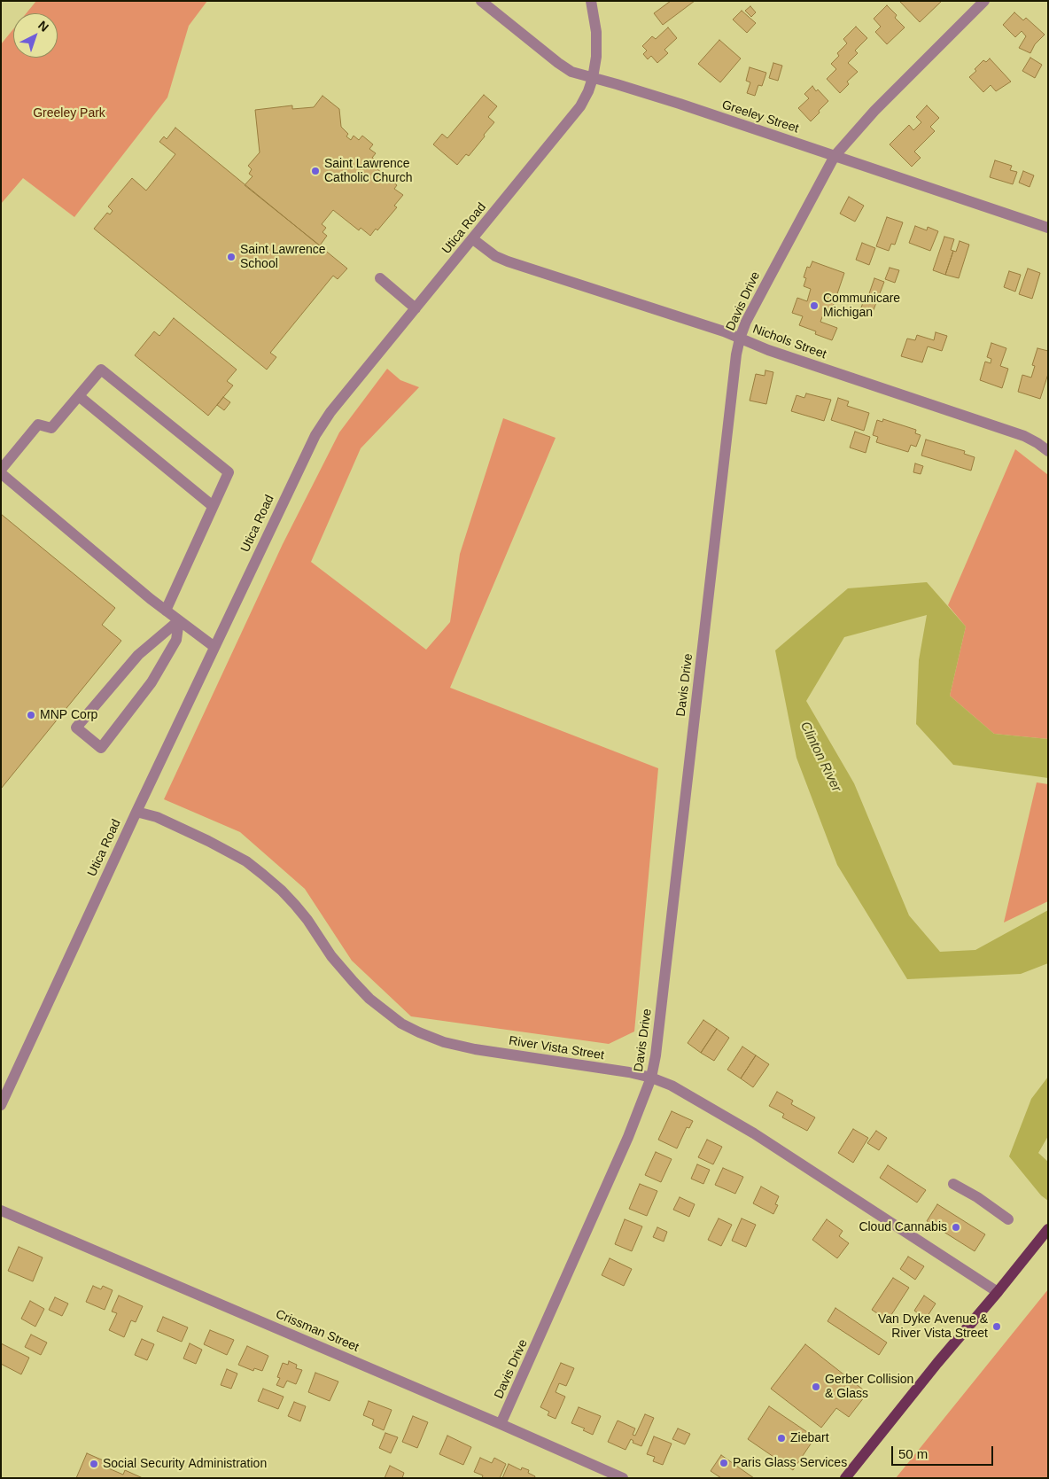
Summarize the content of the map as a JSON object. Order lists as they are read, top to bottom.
{
  "streets": {
    "street": [
      "Greeley Street",
      "Utica Road",
      "Davis Drive",
      "Nichols Street",
      "River Vista Street",
      "Crissman Street"
    ]
  },
  "crossings": [
    ["Greeley Street", "Utica Road"],
    ["Greeley Street", "Davis Drive"],
    ["Utica Road", "Nichols Street"],
    ["Utica Road", "River Vista Street"],
    ["Davis Drive", "Nichols Street"],
    ["Davis Drive", "River Vista Street"],
    ["Davis Drive", "Crissman Street"]
  ],
  "water": ["Clinton River"],
  "parks": ["Greeley Park"],
  "places": [
    "Saint Lawrence Catholic Church",
    "Saint Lawrence School",
    "Communicare Michigan",
    "MNP Corp",
    "Cloud Cannabis",
    "Van Dyke Avenue & River Vista Street",
    "Gerber Collision & Glass",
    "Ziebart",
    "Paris Glass Services",
    "Social Security Administration"
  ],
  "scale_bar": "50 m",
  "north": "top right"
}
